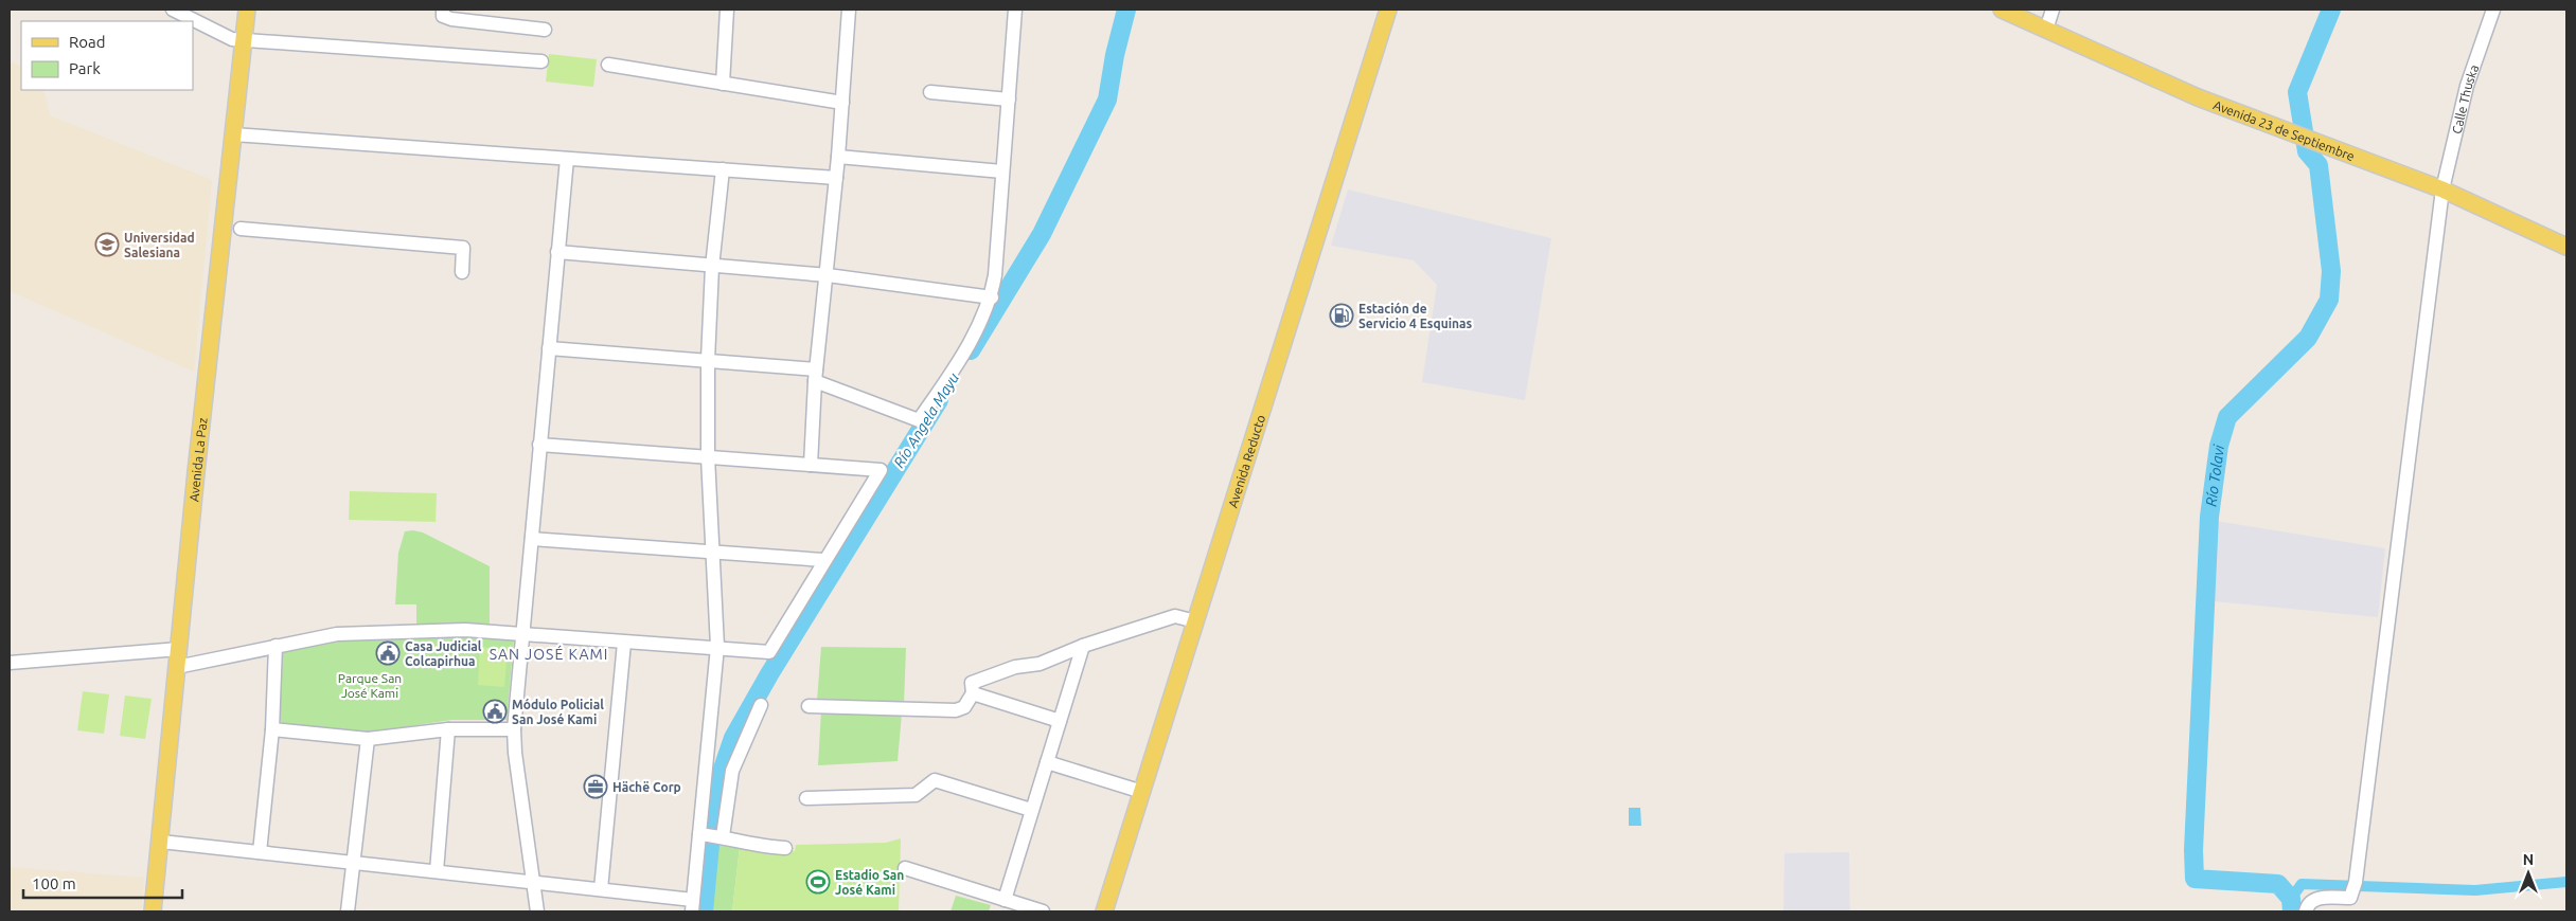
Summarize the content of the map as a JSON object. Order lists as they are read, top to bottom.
{
  "streets": {
    "main road": ["Avenida 23 de Septiembre", "Avenida La Paz", "Avenida Reducto"],
    "street": ["Calle Thuska"]
  },
  "crossings": [
    ["Calle Thuska", "Avenida 23 de Septiembre"]
  ],
  "districts": ["SAN JOSÉ KAMI"],
  "water": ["Río Angela Mayu", "Río Tolavi"],
  "parks": ["Parque San José Kami"],
  "places": {
    "school or university": ["Universidad Salesiana"],
    "fuel station": ["Estación de Servicio 4 Esquinas"],
    "public building": ["Casa Judicial Colcapirhua", "Módulo Policial San José Kami"],
    "office": ["Hächë Corp"],
    "sports": ["Estadio San José Kami"]
  },
  "legend": ["Road", "Park"],
  "scale_bar": "100 m",
  "north": "top"
}
